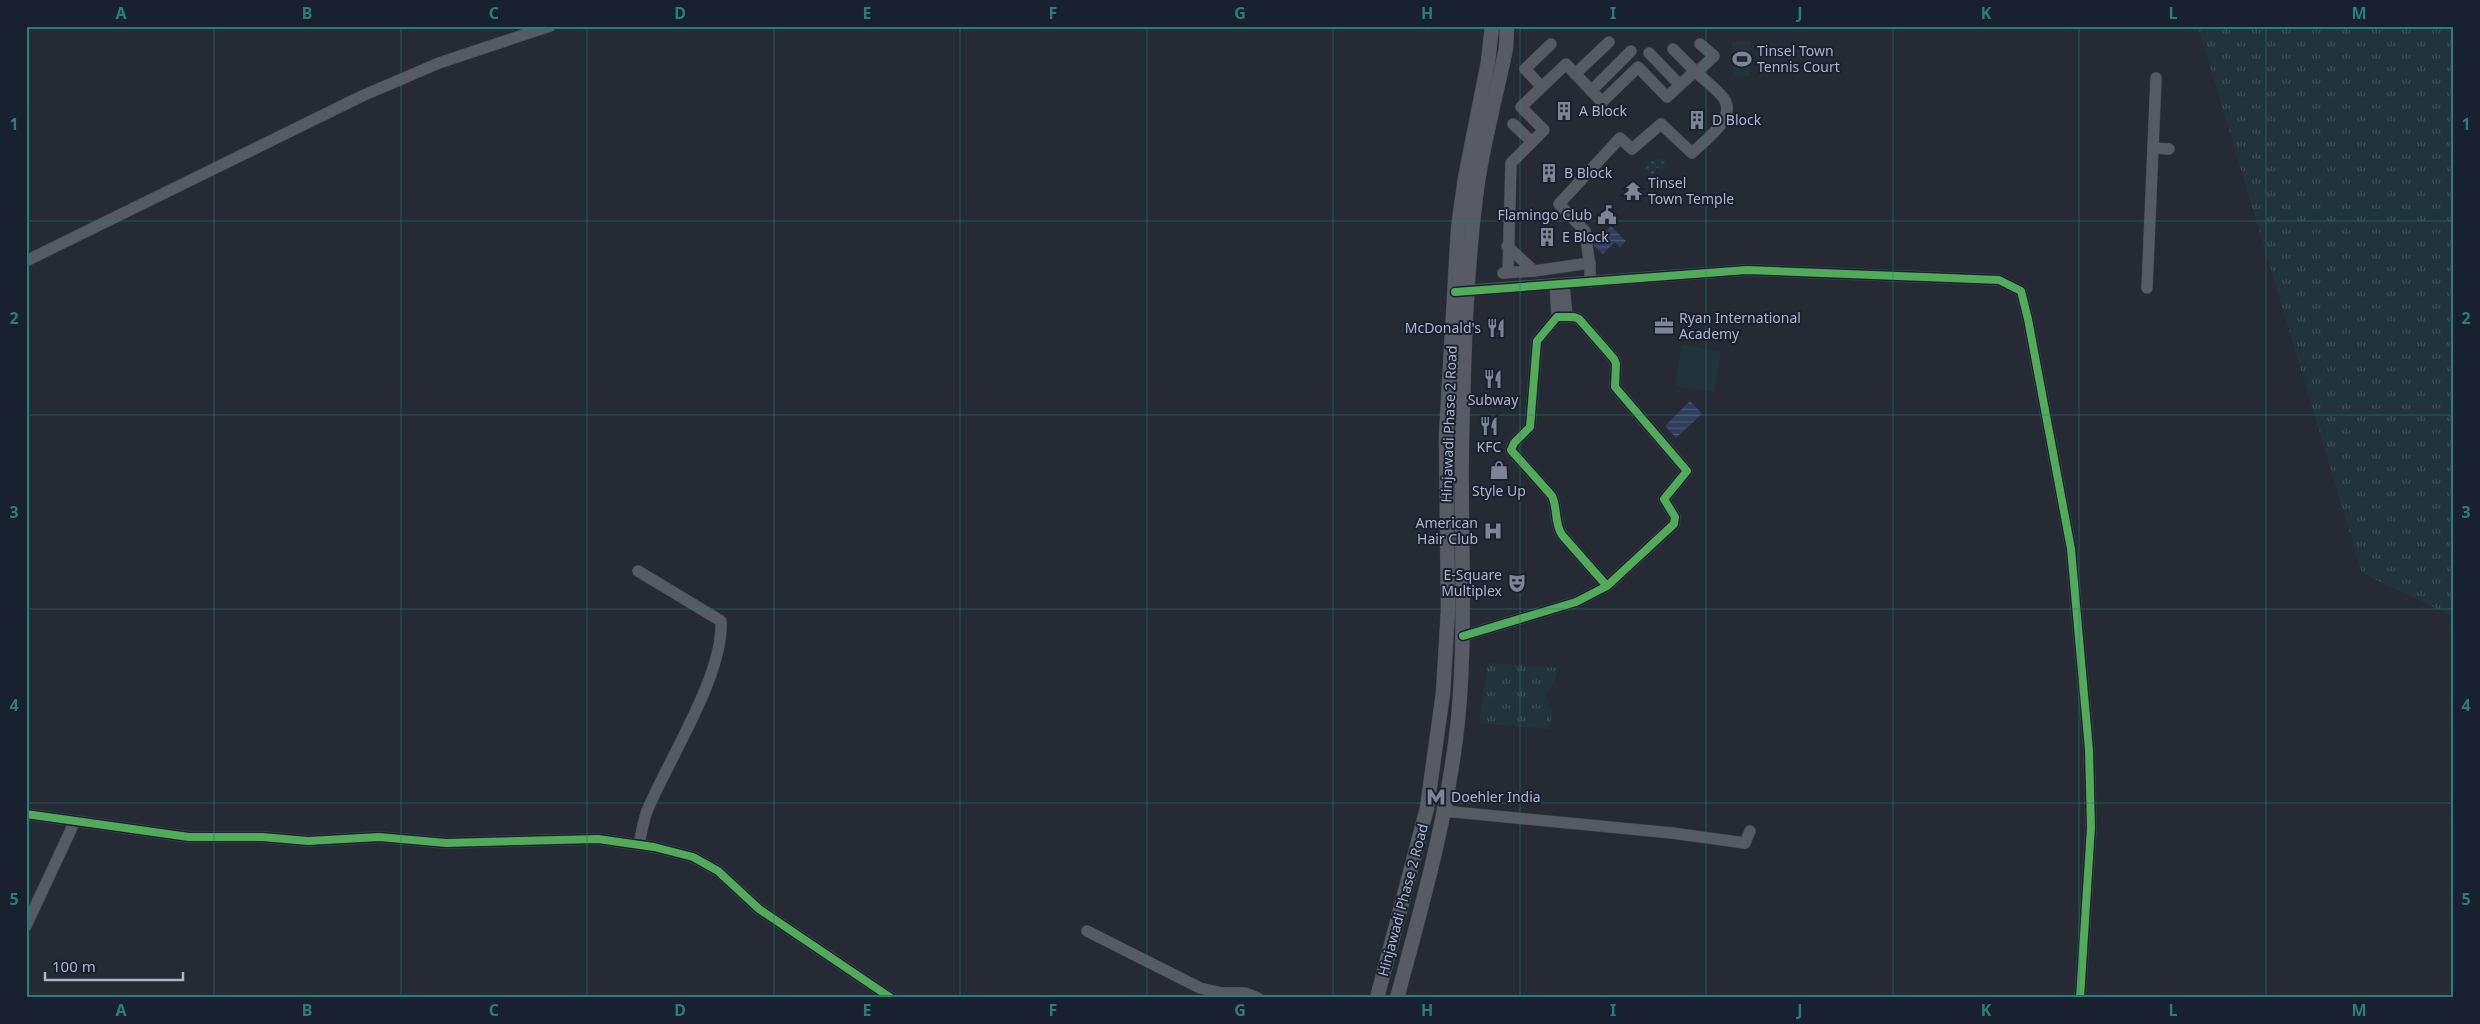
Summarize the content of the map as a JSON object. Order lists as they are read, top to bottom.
{
  "streets": {
    "main road": ["Hinjawadi Phase 2 Road"]
  },
  "places": {
    "sports": ["Tinsel Town Tennis Court"],
    "building": [
      "A Block",
      "D Block",
      "B Block",
      "E Block"
    ],
    "temple": ["Tinsel Town Temple"],
    "public building": ["Flamingo Club"],
    "office": ["Ryan International Academy"],
    "restaurant": ["McDonald's", "Subway", "KFC"],
    "shop": ["Style Up"],
    "hospital": ["American Hair Club"],
    "theatre": ["E-Square Multiplex"],
    "metro station": ["Doehler India"]
  },
  "scale_bar": "100 m",
  "grid": {
    "columns": [
      "A",
      "B",
      "C",
      "D",
      "E",
      "F",
      "G",
      "H",
      "I",
      "J",
      "K",
      "L",
      "M"
    ],
    "rows": [
      "1",
      "2",
      "3",
      "4",
      "5"
    ]
  }
}
